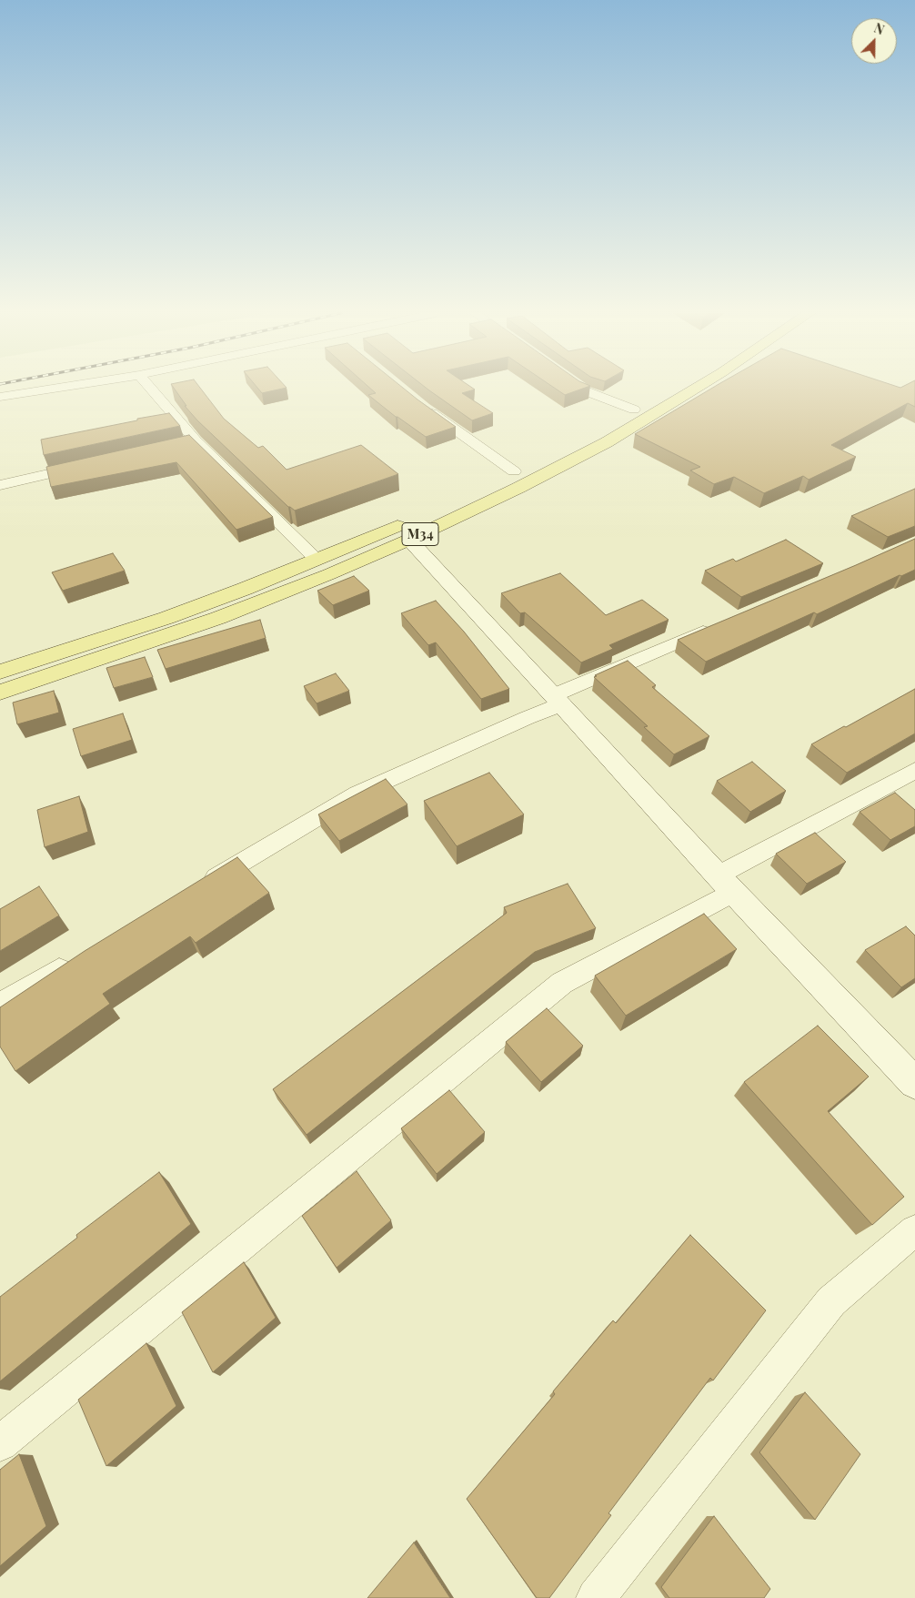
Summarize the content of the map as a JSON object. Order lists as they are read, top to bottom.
{
  "streets": {
    "main road": ["M34"]
  },
  "north": "top right"
}
